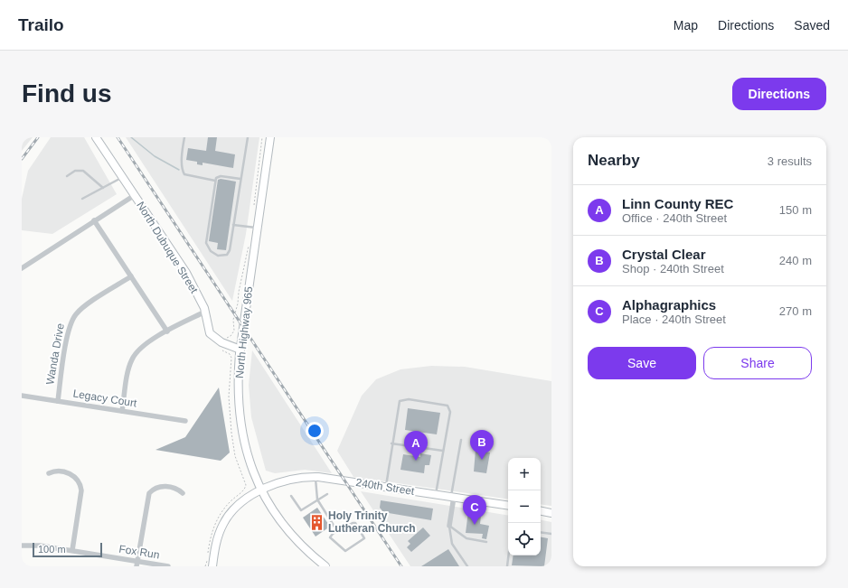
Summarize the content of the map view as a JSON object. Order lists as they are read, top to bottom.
{
  "streets": {
    "street": [
      "North Dubuque Street",
      "North Highway 965",
      "Wanda Drive",
      "Legacy Court",
      "240th Street",
      "Fox Run"
    ]
  },
  "crossings": [
    ["North Dubuque Street", "North Highway 965"],
    ["North Highway 965", "240th Street"],
    ["Wanda Drive", "Legacy Court"]
  ],
  "places": {
    "building": ["Holy Trinity Lutheran Church"]
  },
  "scale_bar": "100 m",
  "page": {
    "header": "Trailo",
    "nav": ["Map", "Directions", "Saved"],
    "buttons": [
      "Directions",
      ["Save", "Share"]
    ],
    "title": "Find us",
    "heading": ["Nearby", "3 results"],
    "list": [
      {
        "mark": "A",
        "name": "Linn County REC",
        "note": "Office · 240th Street",
        "value": "150 m"
      },
      {
        "mark": "B",
        "name": "Crystal Clear",
        "note": "Shop · 240th Street",
        "value": "240 m"
      },
      {
        "mark": "C",
        "name": "Alphagraphics",
        "note": "Place · 240th Street",
        "value": "270 m"
      }
    ],
    "pins": ["B", "A", "C"],
    "map_buttons": ["+", "−"],
    "scale": "100 m"
  }
}
